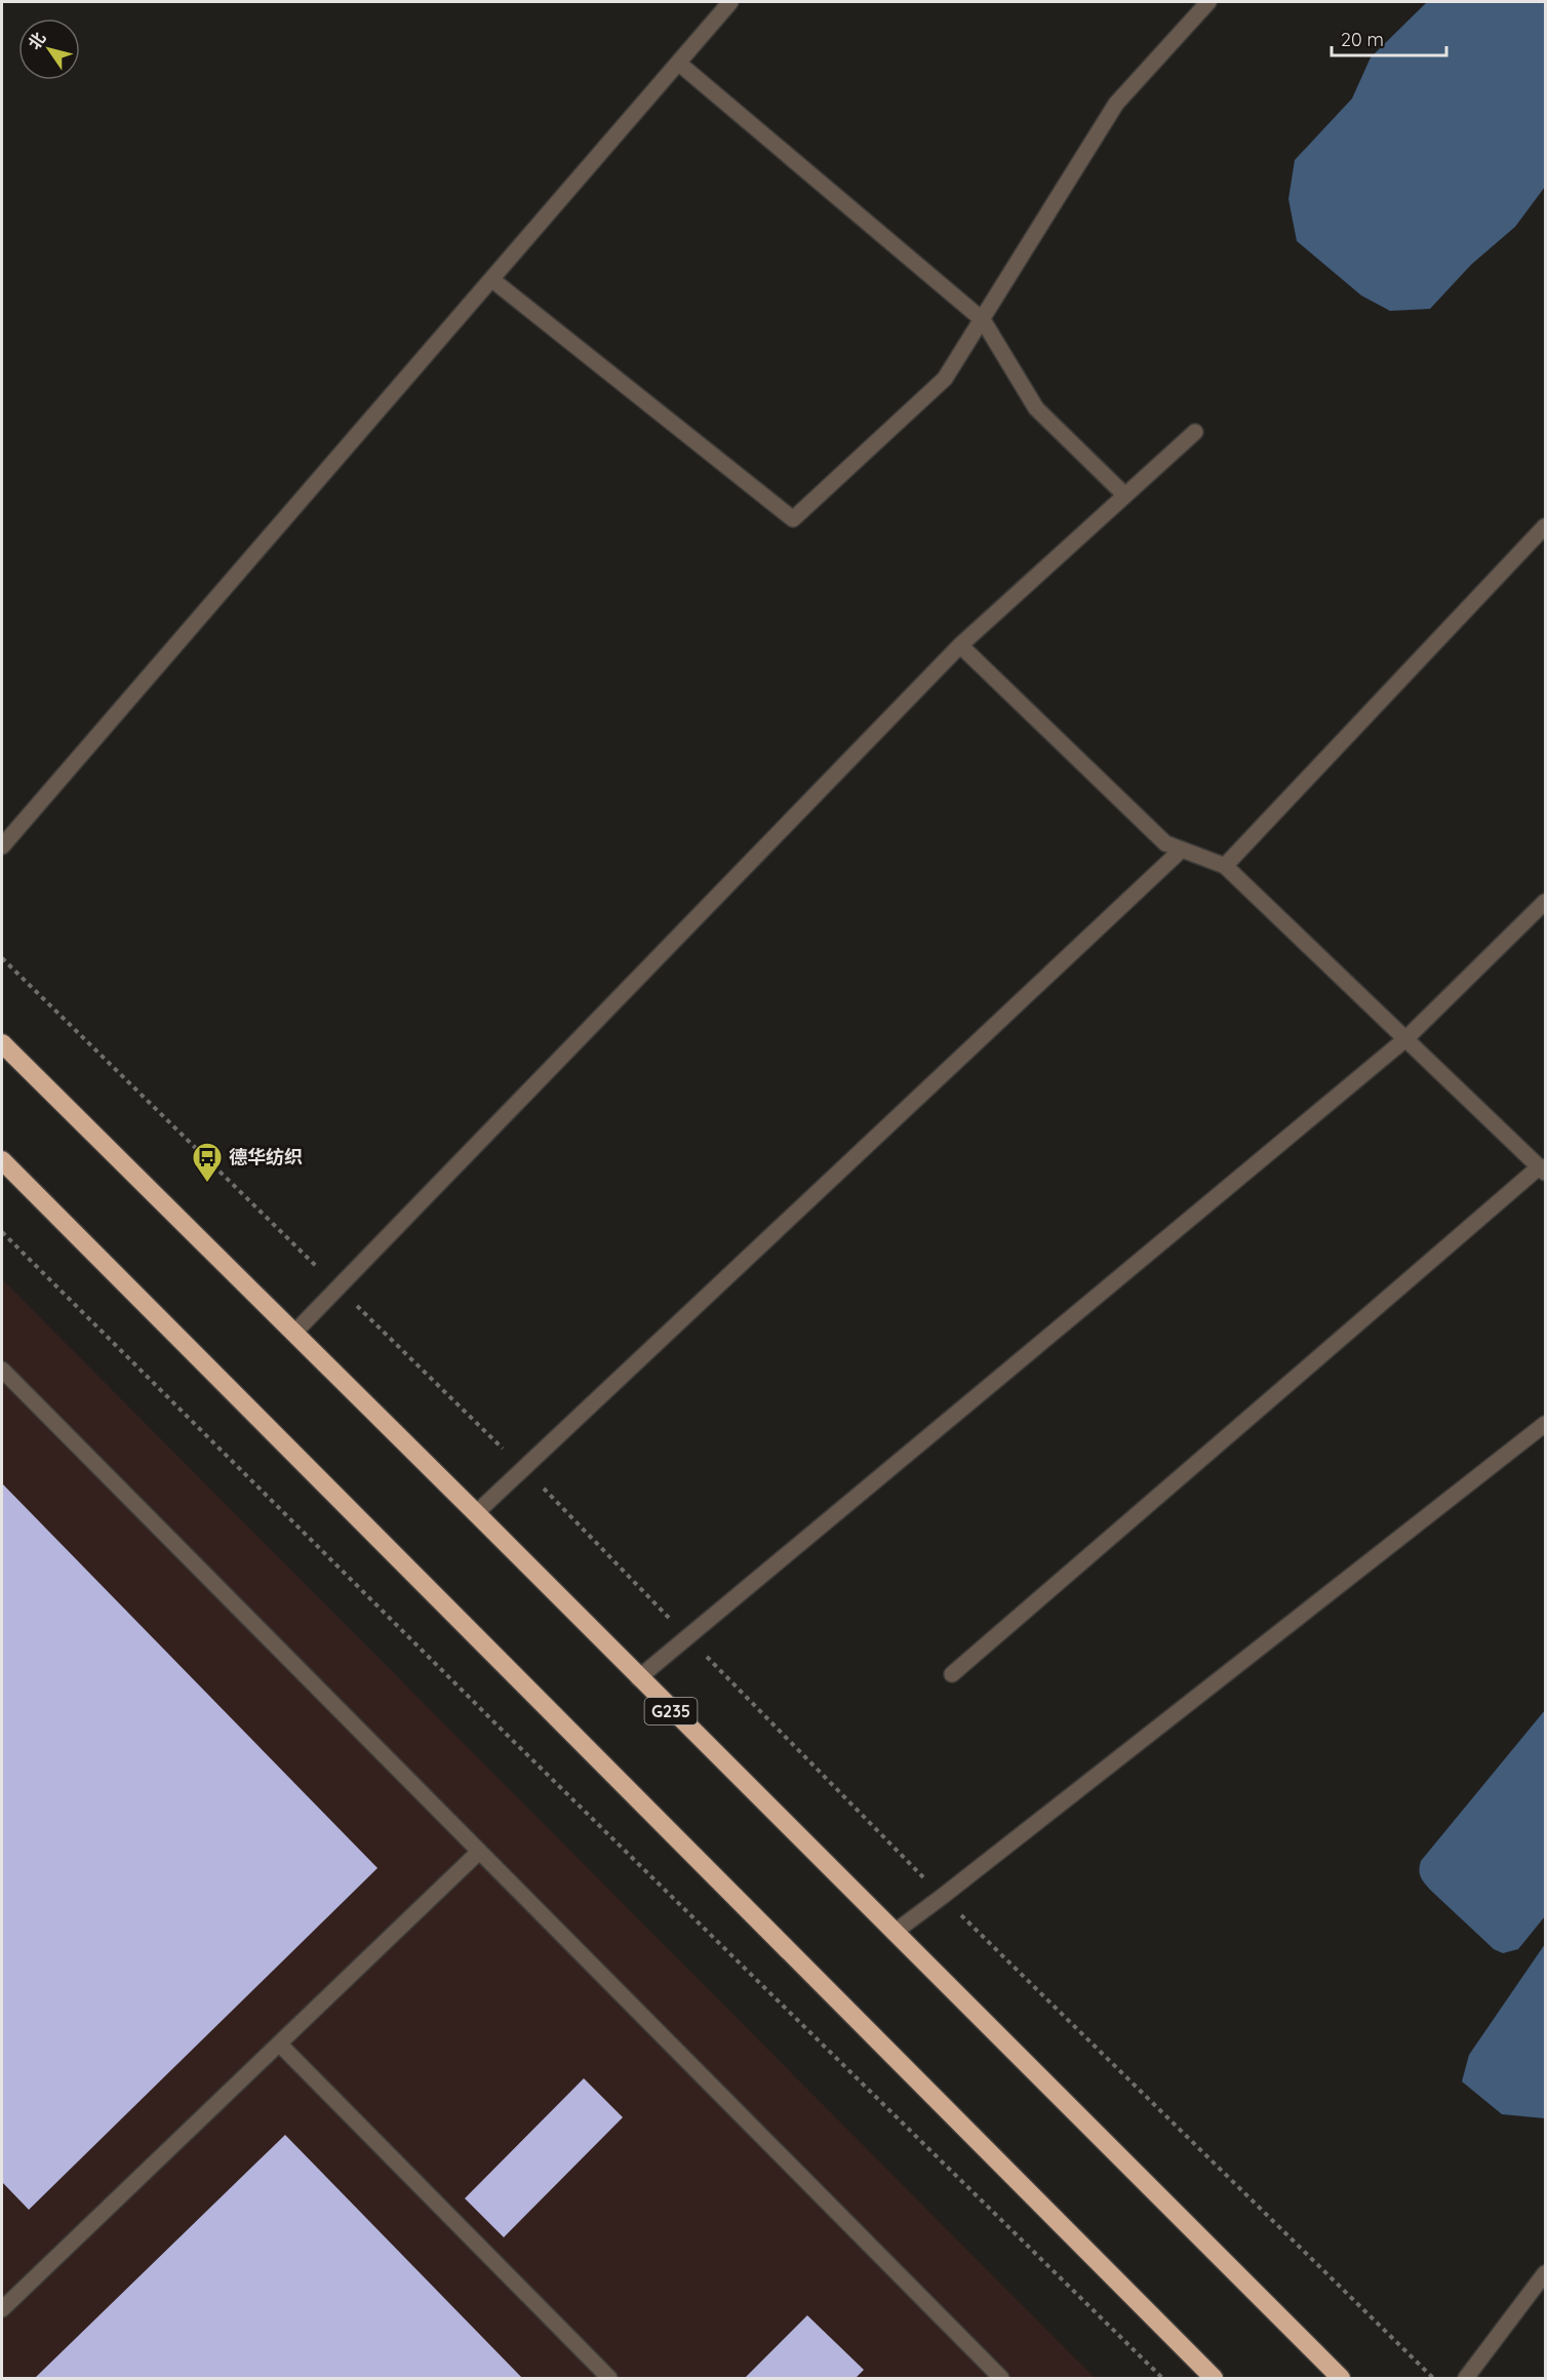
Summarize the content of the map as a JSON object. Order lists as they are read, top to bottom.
{
  "streets": {
    "highway": ["G235"]
  },
  "places": {
    "bus stop": ["德华纺织"]
  },
  "scale_bar": "20 m",
  "north": "top left"
}
